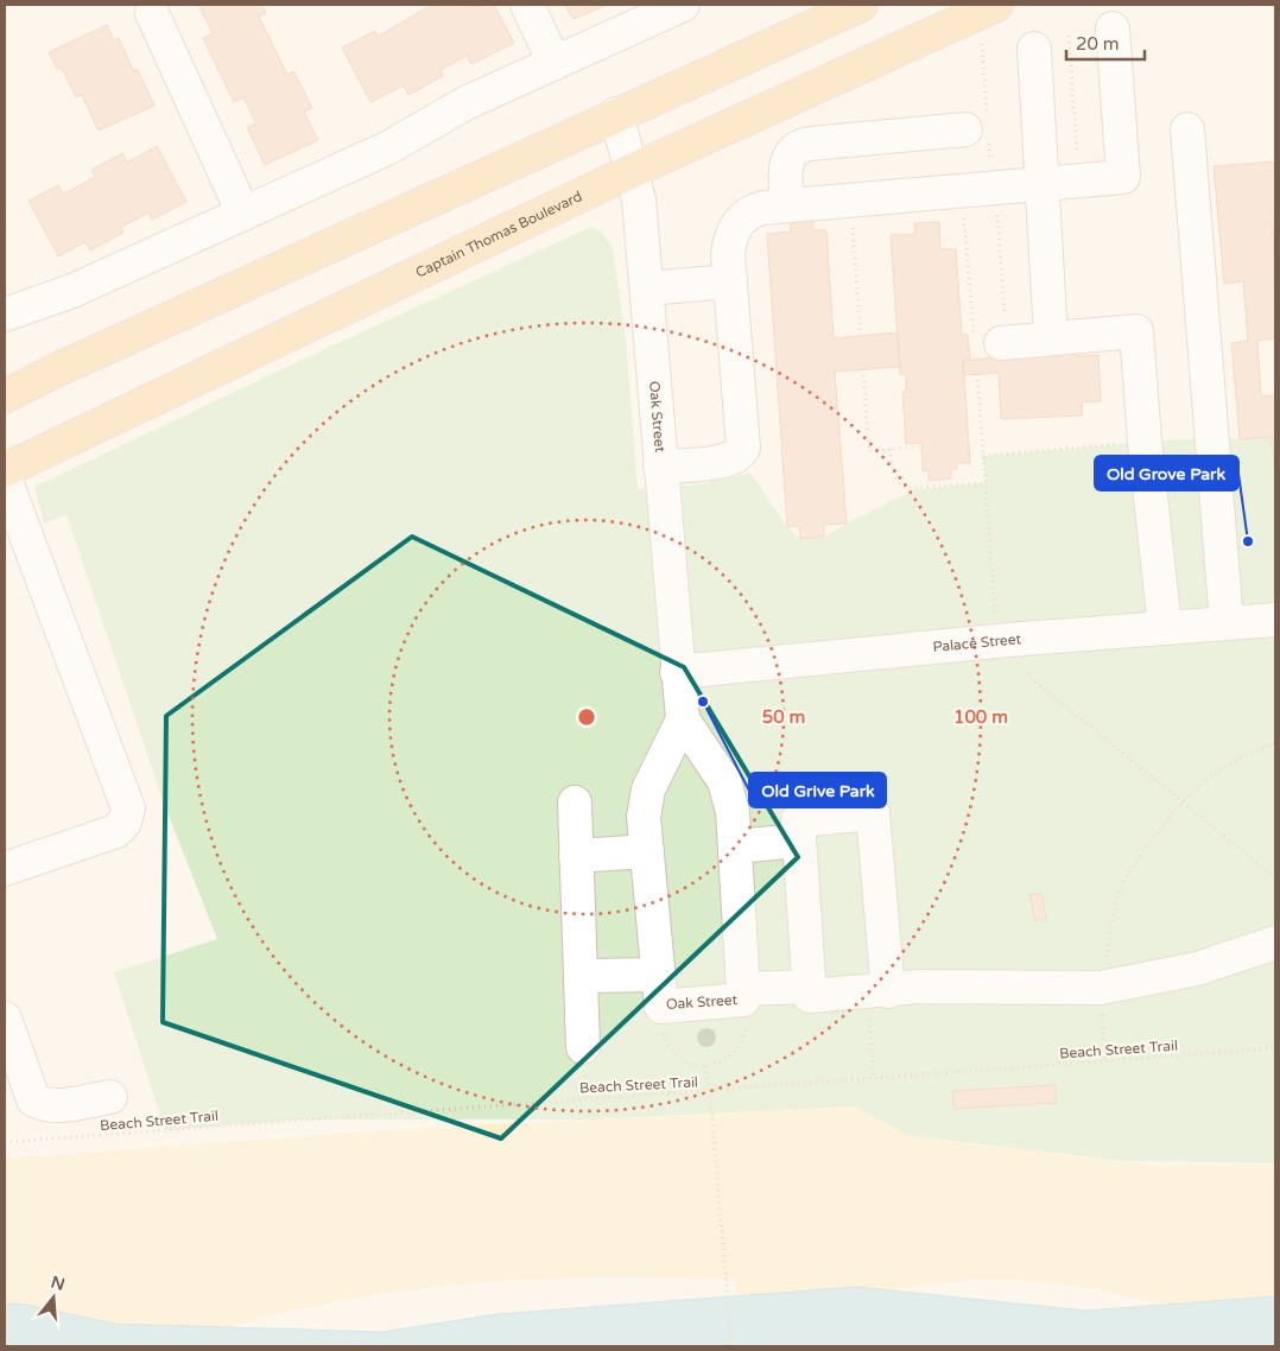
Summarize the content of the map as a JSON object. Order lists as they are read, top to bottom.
{
  "streets": {
    "main road": ["Captain Thomas Boulevard"],
    "street": ["Oak Street", "Palace Street"],
    "path": ["Beach Street Trail"]
  },
  "crossings": [
    ["Captain Thomas Boulevard", "Oak Street"],
    ["Oak Street", "Palace Street"]
  ],
  "places": ["Old Grove Park", "Old Grive Park"],
  "scale_bar": "20 m",
  "north": "top",
  "rings": ["50 m", "100 m"]
}
